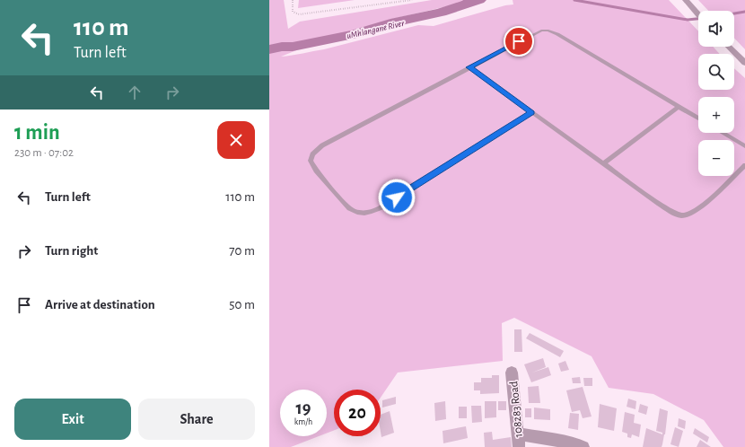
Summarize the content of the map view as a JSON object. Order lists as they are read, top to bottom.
{
  "streets": {
    "street": ["108283 Road"]
  },
  "water": ["uMhlangane River"],
  "page": {
    "turn": ["110 m", "Turn left"],
    "map_buttons": ["+", "−"],
    "heading": ["1 min", "230 m · 07:02"],
    "list": [
      {
        "name": "Turn left",
        "value": "110 m"
      },
      {
        "name": "Turn right",
        "value": "70 m"
      },
      {
        "name": "Arrive at destination",
        "value": "50 m"
      }
    ],
    "speed": "19 km/h",
    "limit": "20",
    "buttons": ["Exit", "Share"]
  }
}
